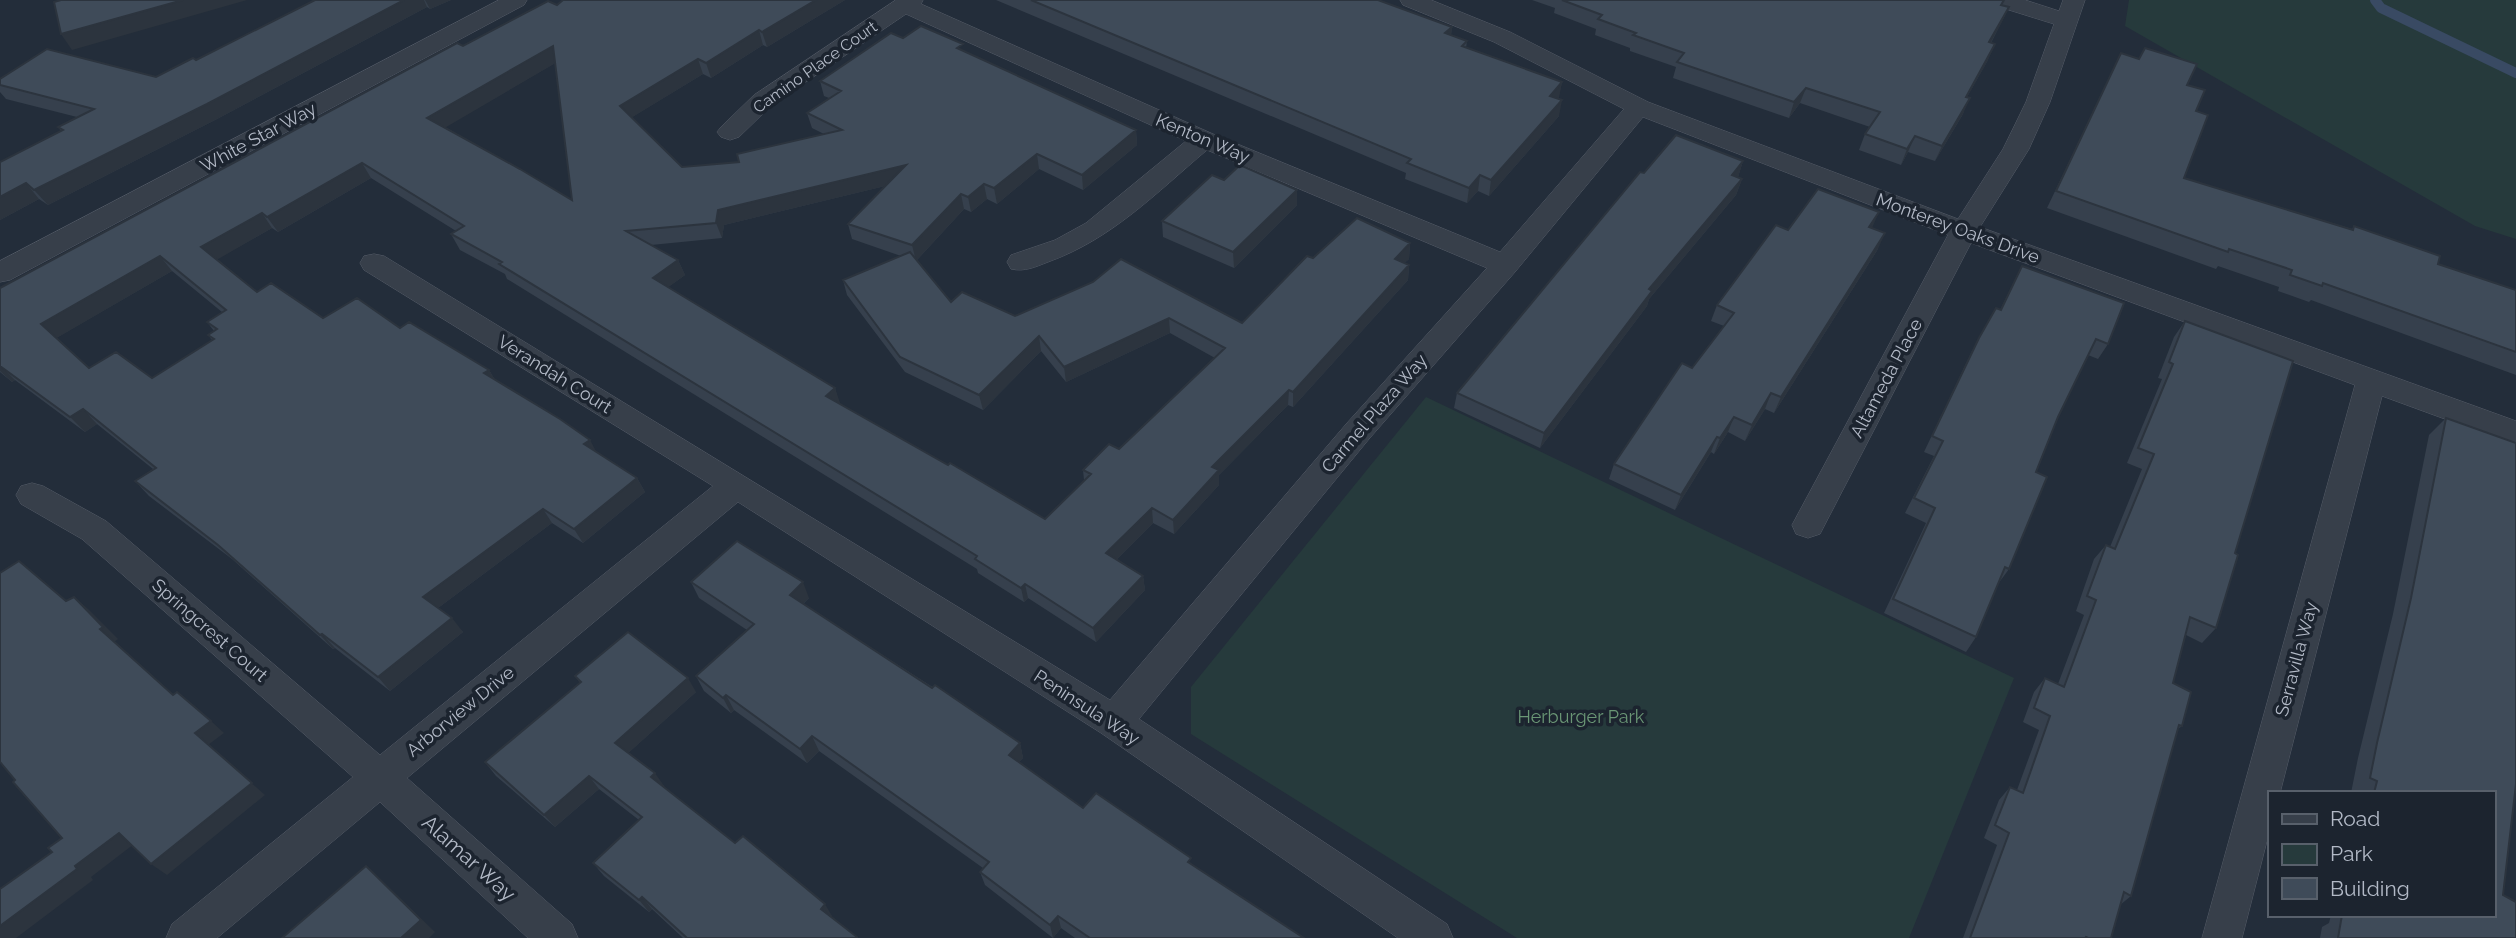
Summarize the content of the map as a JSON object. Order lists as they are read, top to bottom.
{
  "streets": {
    "street": [
      "Camino Place Court",
      "White Star Way",
      "Kenton Way",
      "Monterey Oaks Drive",
      "Verandah Court",
      "Altameda Place",
      "Carmel Plaza Way",
      "Springcrest Court",
      "Serravilla Way",
      "Peninsula Way",
      "Arborview Drive",
      "Alamar Way"
    ]
  },
  "crossings": [
    ["Camino Place Court", "Kenton Way"],
    ["Kenton Way", "Carmel Plaza Way"],
    ["Monterey Oaks Drive", "Altameda Place"],
    ["Monterey Oaks Drive", "Carmel Plaza Way"],
    ["Monterey Oaks Drive", "Serravilla Way"],
    ["Verandah Court", "Peninsula Way"],
    ["Verandah Court", "Arborview Drive"],
    ["Carmel Plaza Way", "Peninsula Way"],
    ["Springcrest Court", "Arborview Drive"],
    ["Springcrest Court", "Alamar Way"],
    ["Peninsula Way", "Arborview Drive"],
    ["Arborview Drive", "Alamar Way"]
  ],
  "parks": ["Herburger Park"],
  "legend": ["Road", "Park", "Building"]
}
